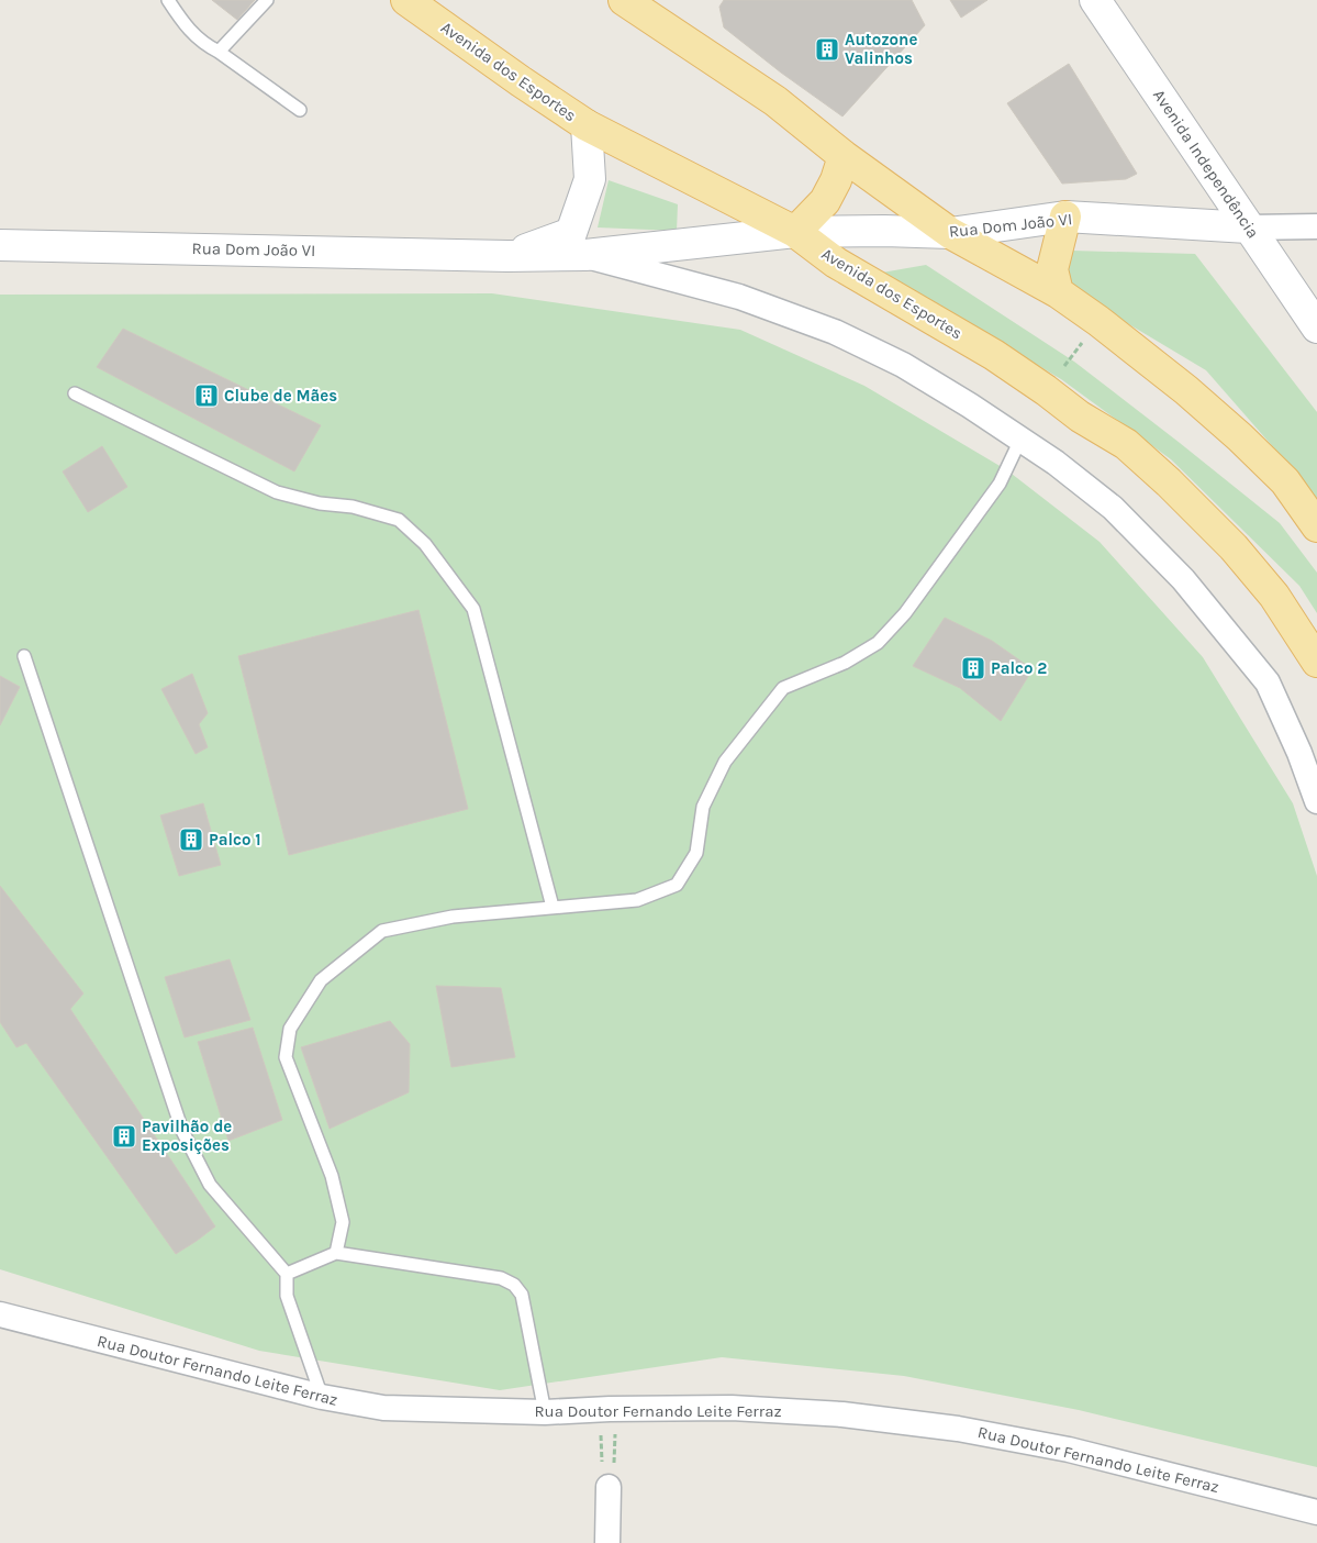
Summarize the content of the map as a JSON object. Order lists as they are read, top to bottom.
{
  "streets": {
    "main road": ["Avenida dos Esportes"],
    "street": ["Avenida Independência", "Rua Dom João VI", "Rua Doutor Fernando Leite Ferraz"]
  },
  "crossings": [
    ["Avenida dos Esportes", "Rua Dom João VI"],
    ["Avenida Independência", "Rua Dom João VI"]
  ],
  "places": {
    "building": [
      "Autozone Valinhos",
      "Clube de Mães",
      "Palco 2",
      "Palco 1",
      "Pavilhão de Exposições"
    ]
  }
}
